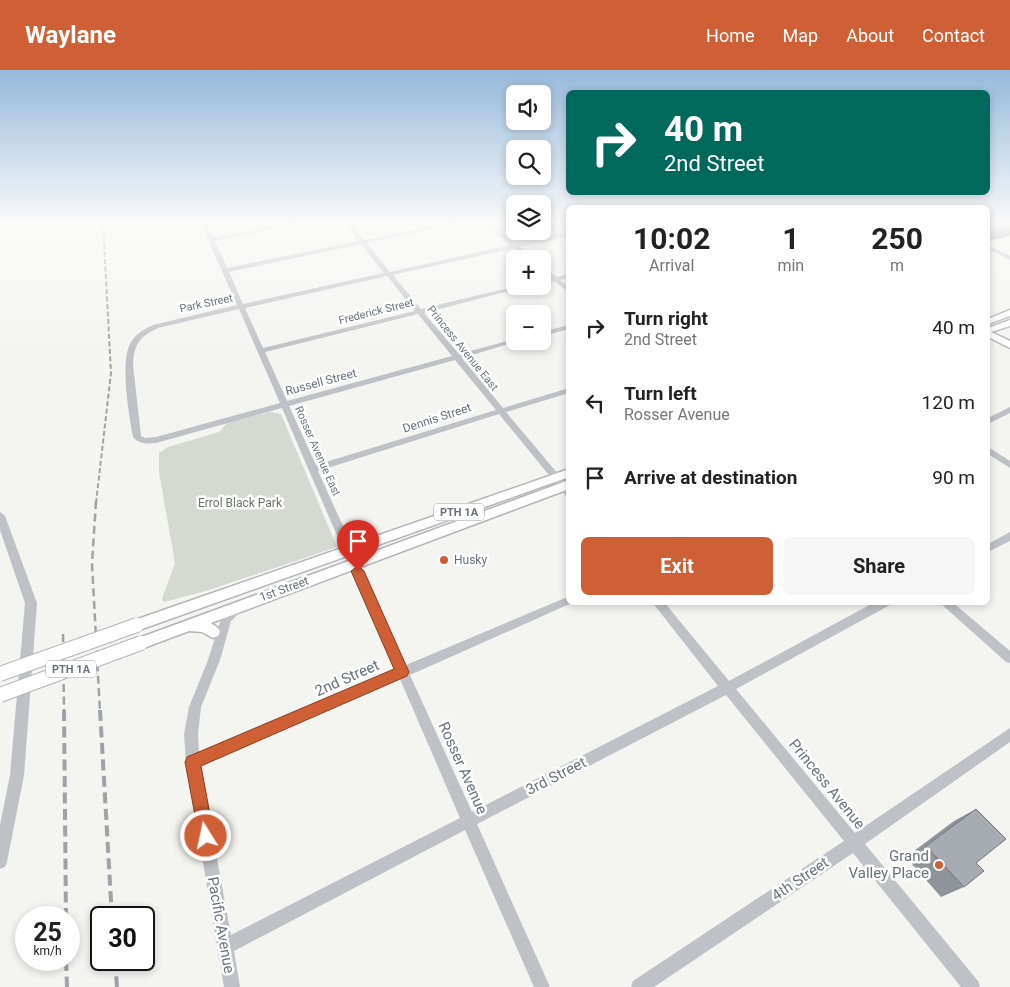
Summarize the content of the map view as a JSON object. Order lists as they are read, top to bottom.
{
  "streets": {
    "main road": ["PTH 1A", "1st Street"],
    "street": [
      "Park Street",
      "Frederick Street",
      "Princess Avenue East",
      "Russell Street",
      "Dennis Street",
      "Rosser Avenue East",
      "2nd Street",
      "Rosser Avenue",
      "3rd Street",
      "Princess Avenue",
      "4th Street",
      "Pacific Avenue"
    ]
  },
  "crossings": [
    ["Park Street", "Princess Avenue East"],
    ["Park Street", "Russell Street"],
    ["Park Street", "Rosser Avenue East"],
    ["Frederick Street", "Princess Avenue East"],
    ["Frederick Street", "Rosser Avenue East"],
    ["Princess Avenue East", "Russell Street"],
    ["Princess Avenue East", "Dennis Street"],
    ["Princess Avenue East", "1st Street"],
    ["Russell Street", "Rosser Avenue East"],
    ["Dennis Street", "Rosser Avenue East"],
    ["Rosser Avenue East", "1st Street"],
    ["Rosser Avenue East", "Rosser Avenue"],
    ["1st Street", "Rosser Avenue"],
    ["1st Street", "Pacific Avenue"],
    ["2nd Street", "Rosser Avenue"],
    ["2nd Street", "Pacific Avenue"],
    ["Rosser Avenue", "3rd Street"],
    ["3rd Street", "Princess Avenue"],
    ["3rd Street", "Pacific Avenue"],
    ["Princess Avenue", "4th Street"]
  ],
  "parks": ["Errol Black Park"],
  "places": ["Husky", "Grand Valley Place"],
  "page": {
    "header": "Waylane",
    "nav": [
      "Home",
      "Map",
      "About",
      "Contact"
    ],
    "map_buttons": ["+", "−"],
    "turn": ["40 m", "2nd Street"],
    "eta": [
      "10:02",
      "Arrival",
      "1",
      "min",
      "250",
      "m"
    ],
    "list": [
      {
        "name": "Turn right",
        "note": "2nd Street",
        "value": "40 m"
      },
      {
        "name": "Turn left",
        "note": "Rosser Avenue",
        "value": "120 m"
      },
      {
        "name": "Arrive at destination",
        "value": "90 m"
      }
    ],
    "buttons": ["Exit", "Share"],
    "speed": "25 km/h",
    "limit": "30"
  }
}
